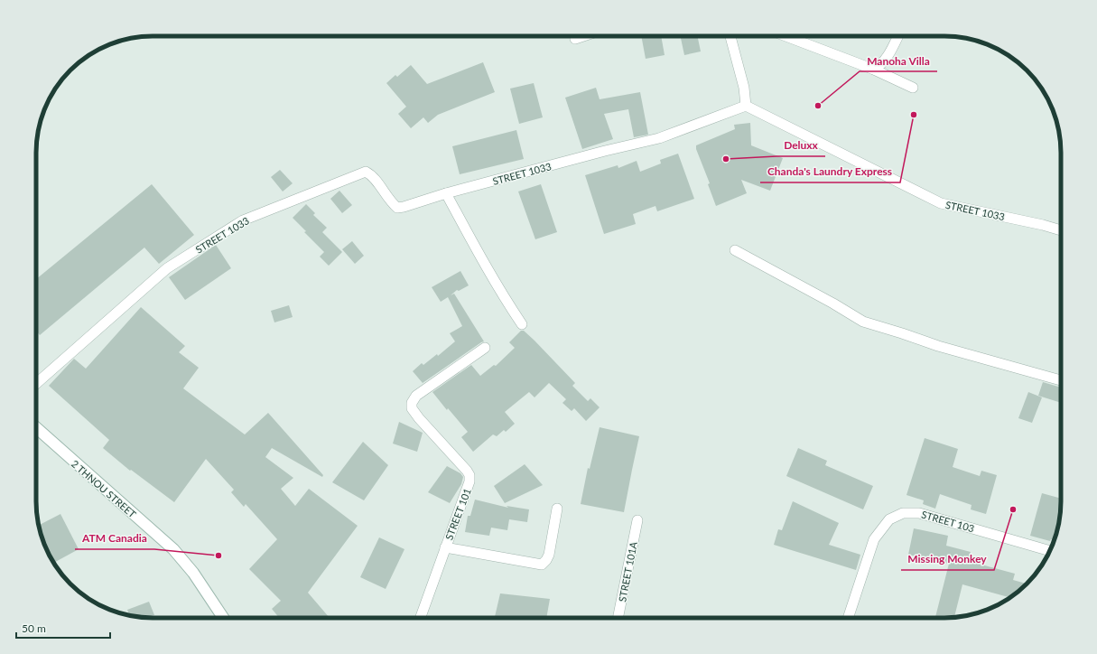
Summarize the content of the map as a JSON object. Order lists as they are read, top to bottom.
{
  "streets": {
    "main road": ["2 THNOU STREET"],
    "street": [
      "STREET 1033",
      "STREET 101",
      "STREET 103",
      "STREET 101A"
    ]
  },
  "places": [
    "Manoha Villa",
    "Chanda's Laundry Express",
    "Deluxx",
    "Missing Monkey",
    "ATM Canadia"
  ],
  "scale_bar": "50 m"
}
